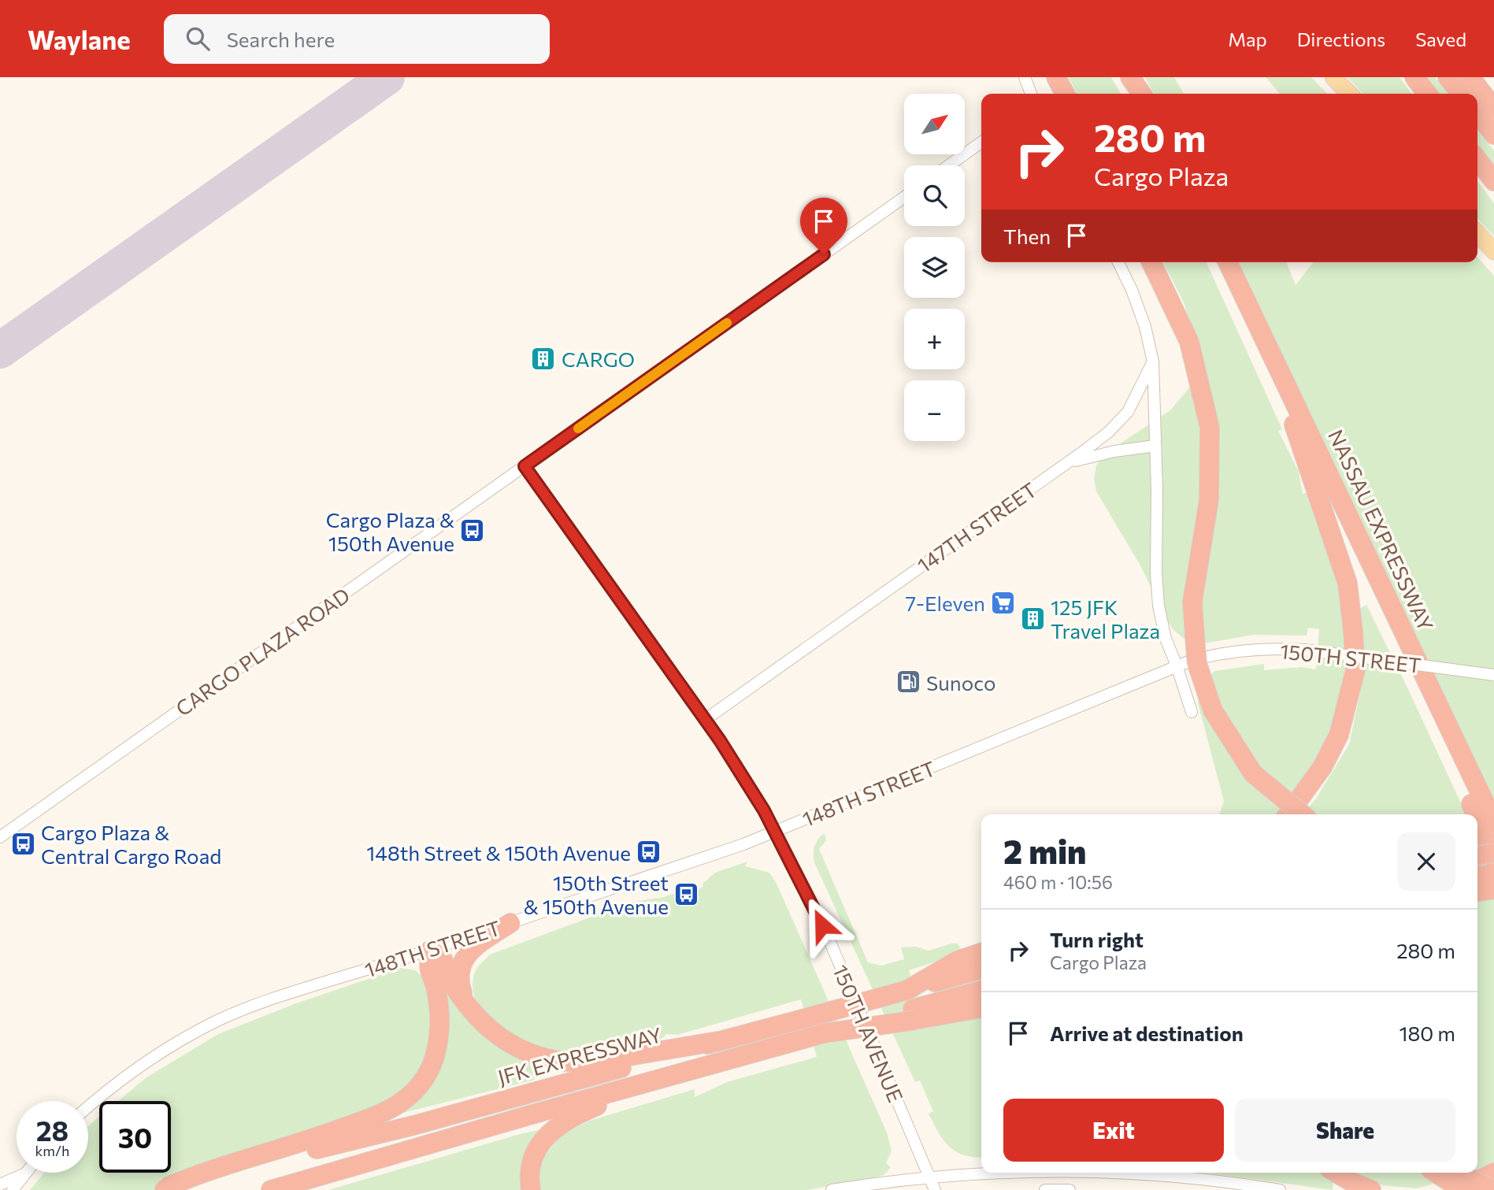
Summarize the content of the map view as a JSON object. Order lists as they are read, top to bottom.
{
  "streets": {
    "highway": ["NASSAU EXPRESSWAY", "JFK EXPRESSWAY"],
    "street": [
      "147TH STREET",
      "CARGO PLAZA ROAD",
      "150TH STREET",
      "148TH STREET",
      "150TH AVENUE"
    ]
  },
  "crossings": [
    ["147TH STREET", "150TH AVENUE"],
    ["CARGO PLAZA ROAD", "150TH AVENUE"],
    ["150TH STREET", "148TH STREET"],
    ["148TH STREET", "150TH AVENUE"]
  ],
  "places": {
    "building": ["CARGO", "125 JFK Travel Plaza"],
    "bus stop": [
      "Cargo Plaza & 150th Avenue",
      "Cargo Plaza & Central Cargo Road",
      "148th Street & 150th Avenue",
      "150th Street & 150th Avenue"
    ],
    "supermarket": ["7-Eleven"],
    "fuel station": ["Sunoco"]
  },
  "north": "top right",
  "page": {
    "header": "Waylane",
    "search": "Search here",
    "nav": ["Map", "Directions", "Saved"],
    "map_buttons": ["+", "−"],
    "turn": ["280 m", "Cargo Plaza"],
    "then": "Then",
    "heading": ["2 min", "460 m · 10:56"],
    "list": [
      {
        "name": "Turn right",
        "note": "Cargo Plaza",
        "value": "280 m"
      },
      {
        "name": "Arrive at destination",
        "value": "180 m"
      }
    ],
    "buttons": ["Exit", "Share"],
    "speed": "28 km/h",
    "limit": "30"
  }
}
